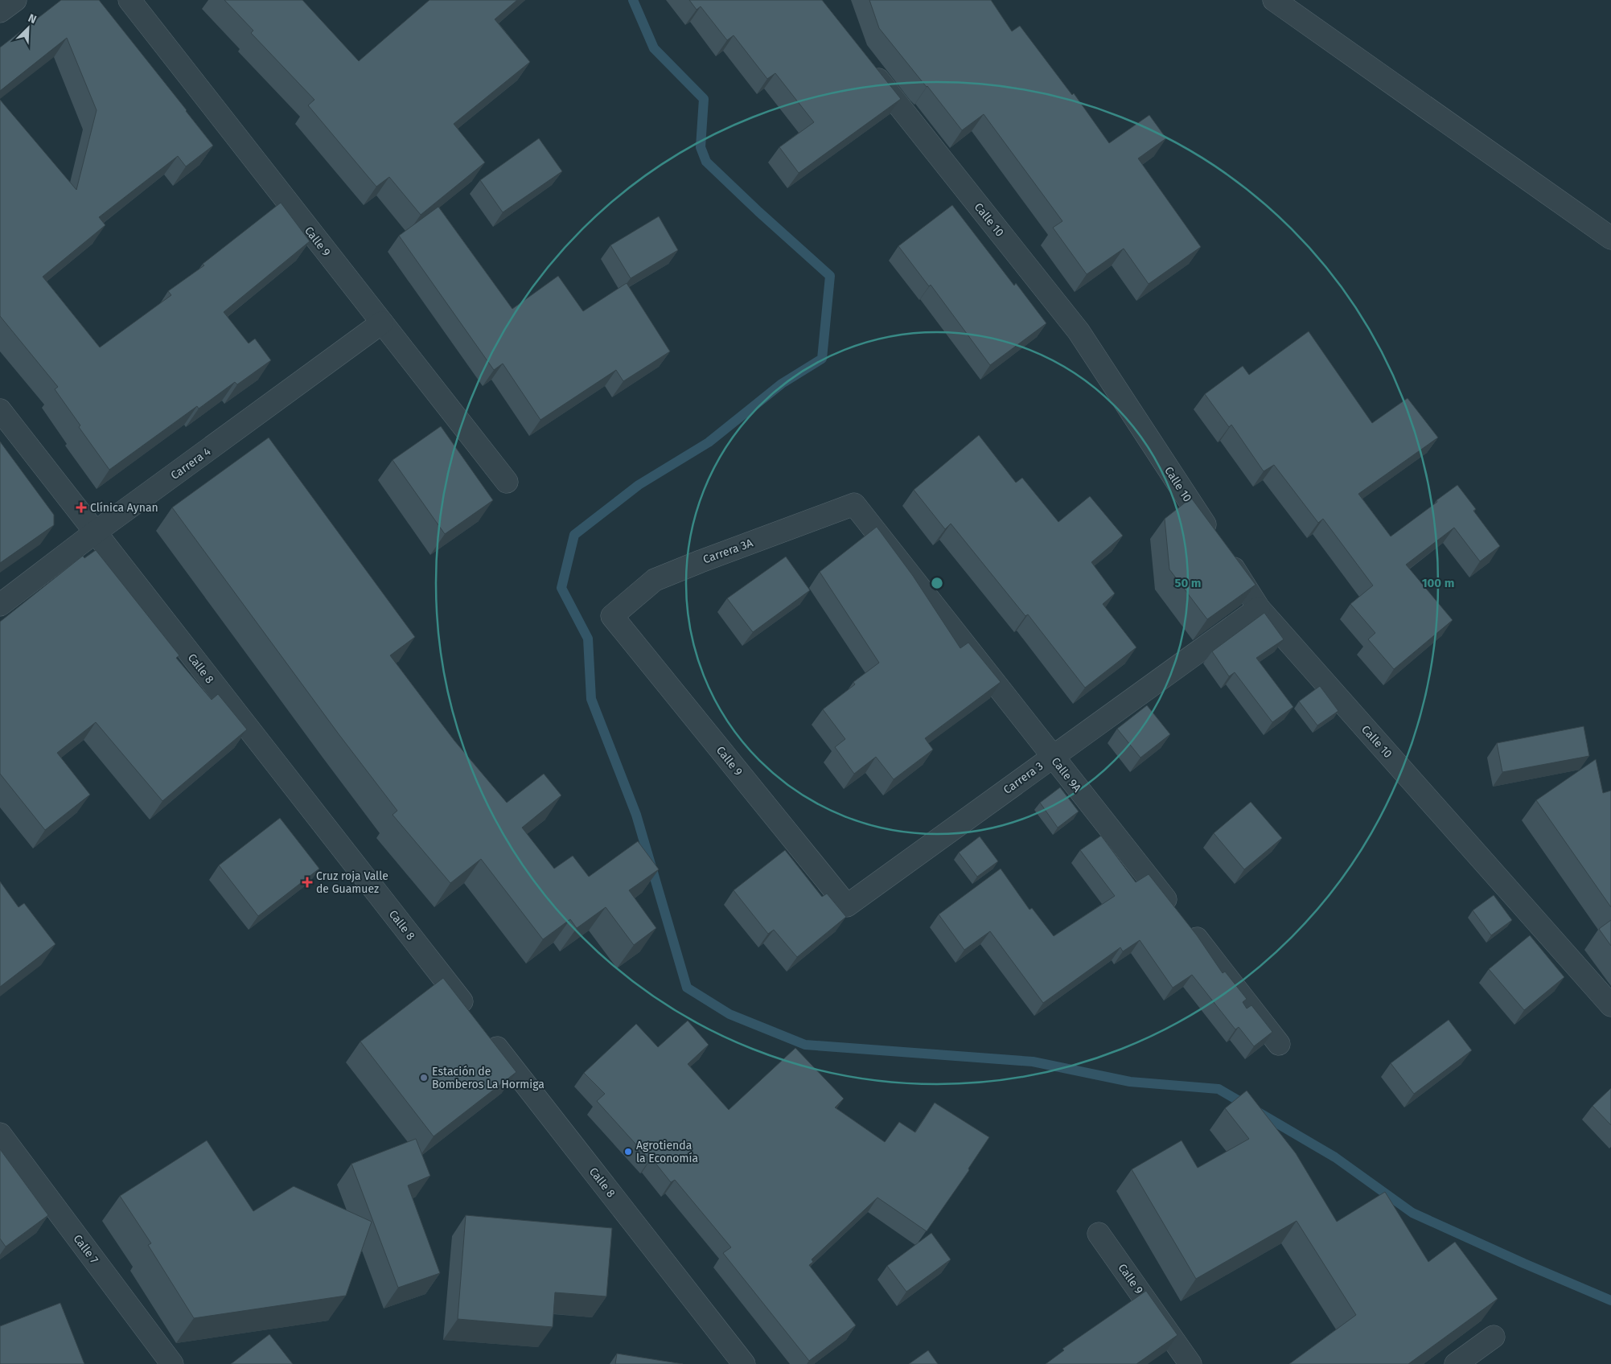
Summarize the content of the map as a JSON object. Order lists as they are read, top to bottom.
{
  "streets": {
    "street": [
      "Calle 10",
      "Calle 9",
      "Carrera 4",
      "Carrera 3A",
      "Calle 8",
      "Calle 9A",
      "Carrera 3",
      "Calle 7"
    ]
  },
  "crossings": [
    ["Calle 10", "Carrera 3"],
    ["Calle 9", "Carrera 4"],
    ["Calle 9", "Carrera 3A"],
    ["Calle 9", "Carrera 3"],
    ["Carrera 4", "Calle 8"],
    ["Carrera 3A", "Calle 9A"],
    ["Calle 9A", "Carrera 3"]
  ],
  "places": {
    "health": ["Clínica Aynan", "Cruz roja Valle de Guamuez"],
    "other": ["Estación de Bomberos La Hormiga", "Agrotienda la Economía"]
  },
  "north": "top right",
  "rings": ["50 m", "100 m"]
}
